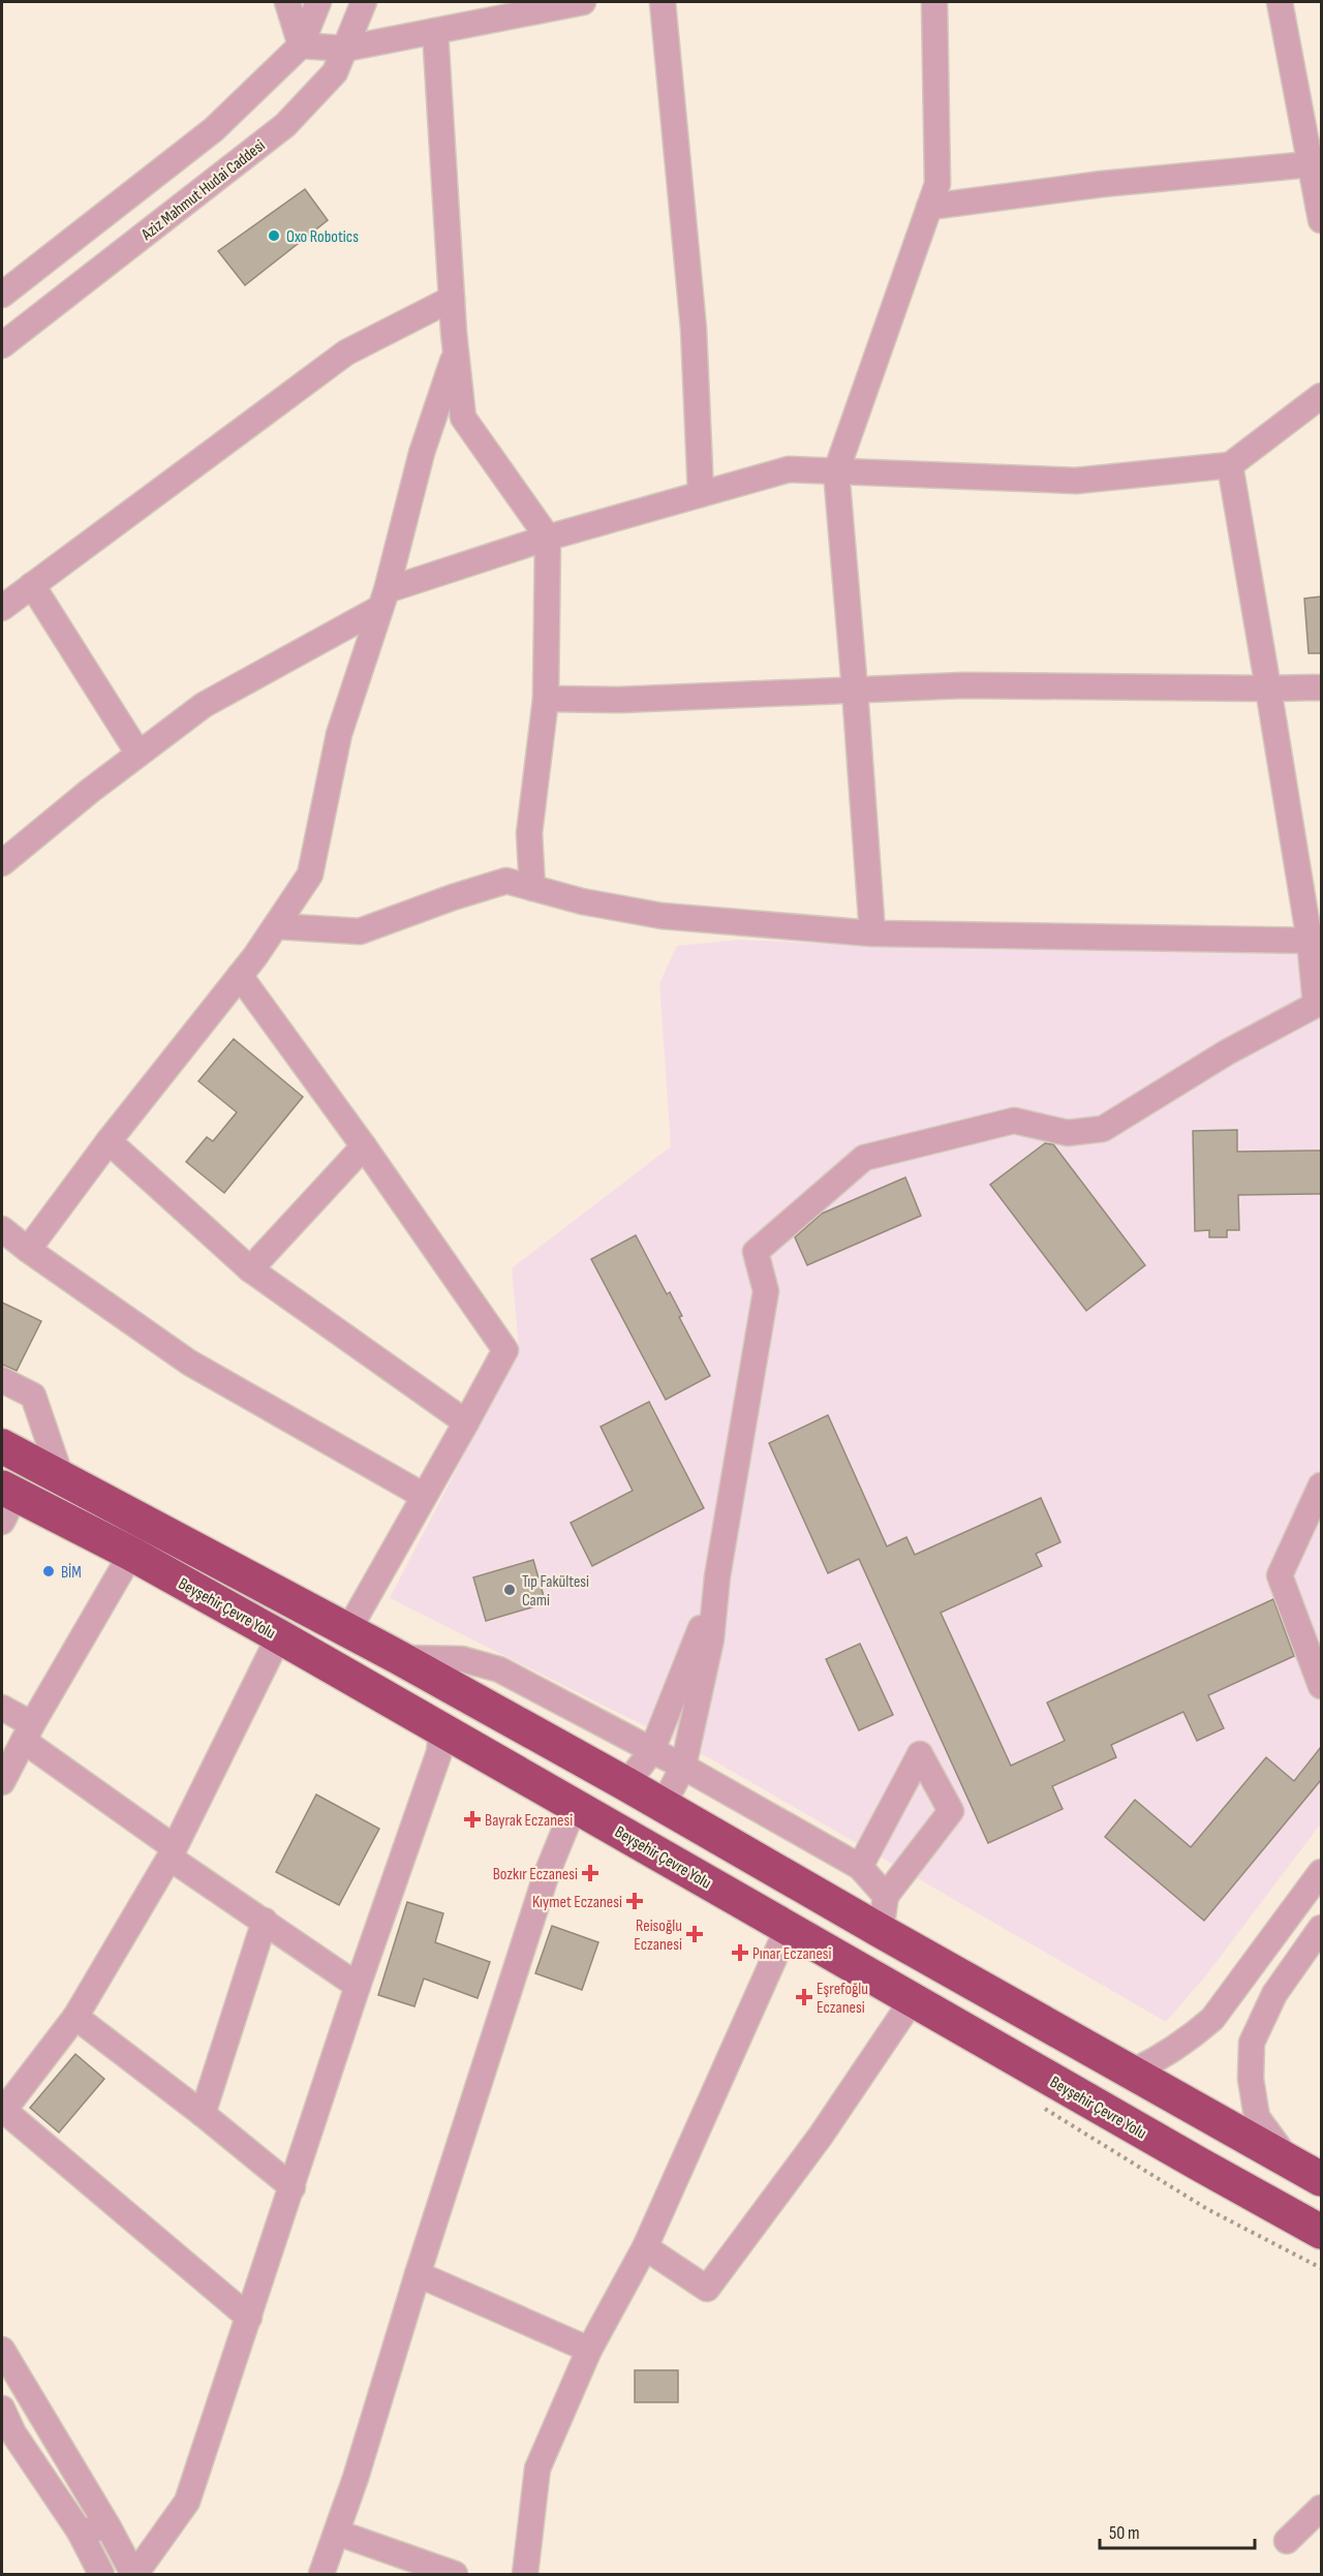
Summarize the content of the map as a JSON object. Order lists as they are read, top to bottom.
{
  "streets": {
    "highway": ["Beyşehir Çevre Yolu"],
    "street": ["Aziz Mahmut Hudai Caddesi"]
  },
  "places": {
    "other": ["Oxo Robotics", "BİM", "Tıp Fakültesi Cami"],
    "health": [
      "Bayrak Eczanesi",
      "Bozkır Eczanesi",
      "Kıymet Eczanesi",
      "Reisoğlu Eczanesi",
      "Pınar Eczanesi",
      "Eşrefoğlu Eczanesi"
    ]
  },
  "scale_bar": "50 m"
}
